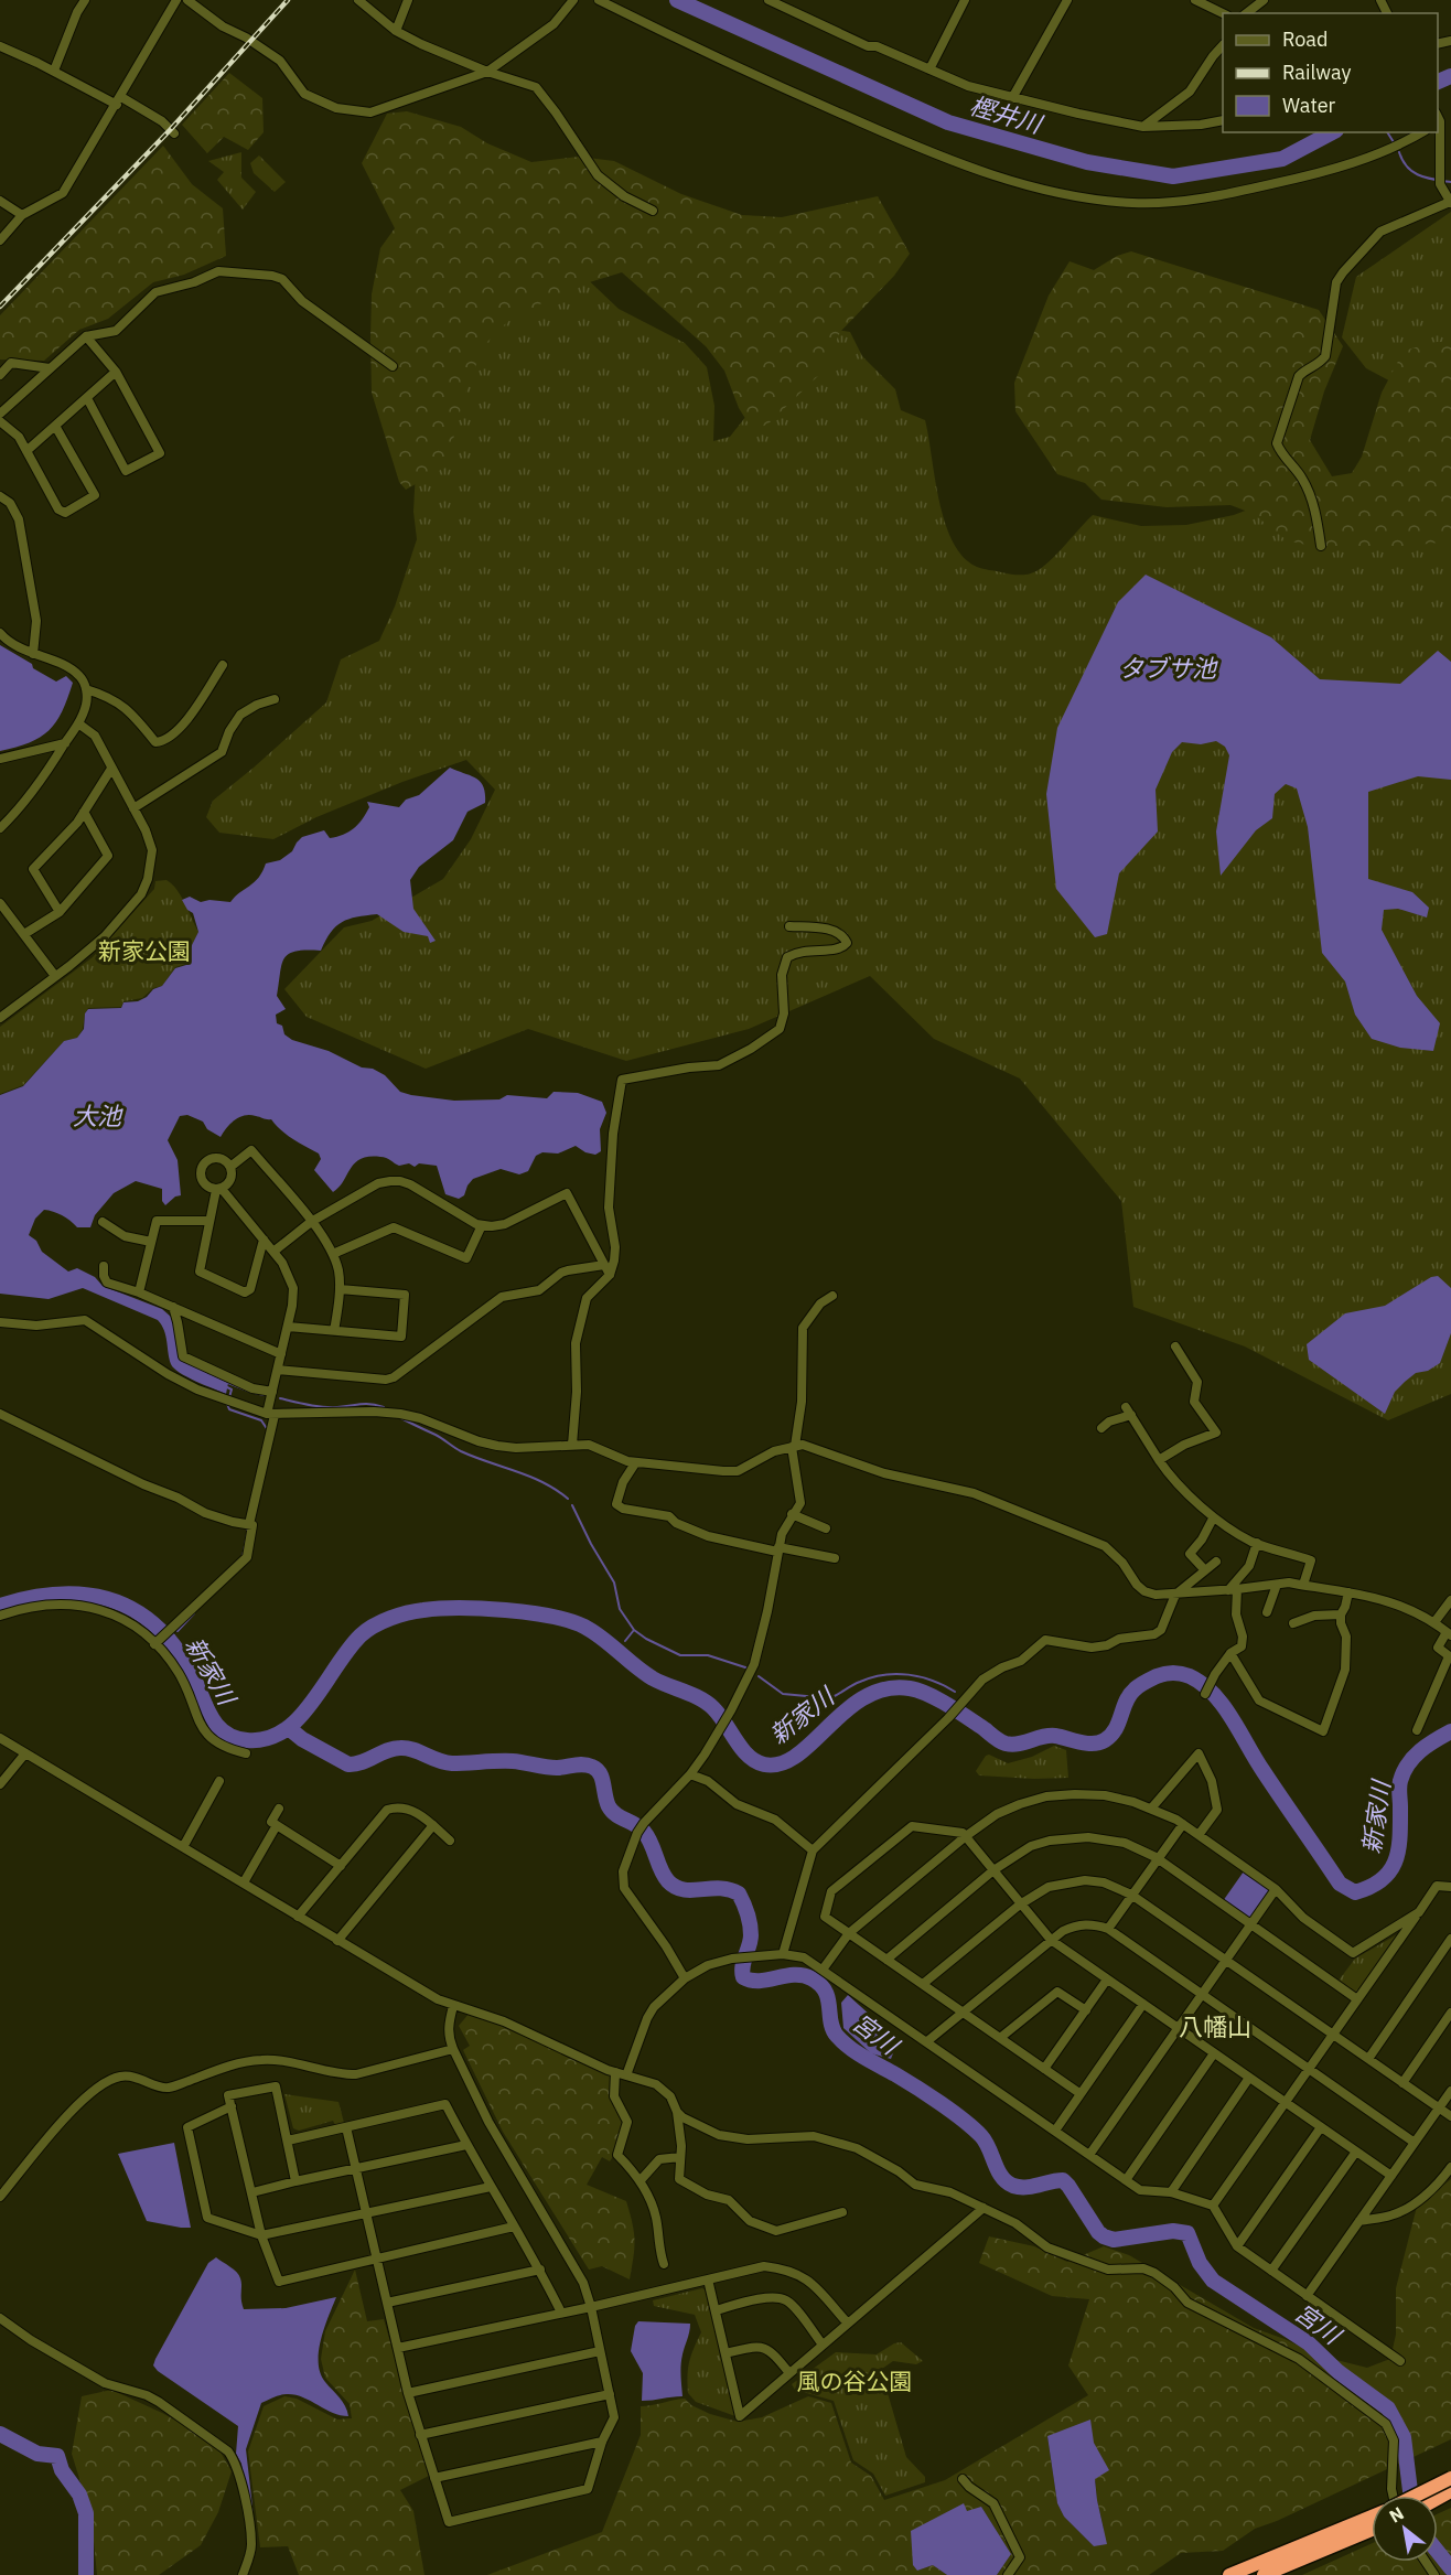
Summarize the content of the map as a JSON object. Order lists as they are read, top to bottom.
{
  "districts": ["八幡山"],
  "water": [
    "樫井川",
    "タブサ池",
    "大池",
    "新家川",
    "宮川"
  ],
  "parks": ["新家公園", "風の谷公園"],
  "legend": ["Road", "Railway", "Water"],
  "north": "top left"
}
